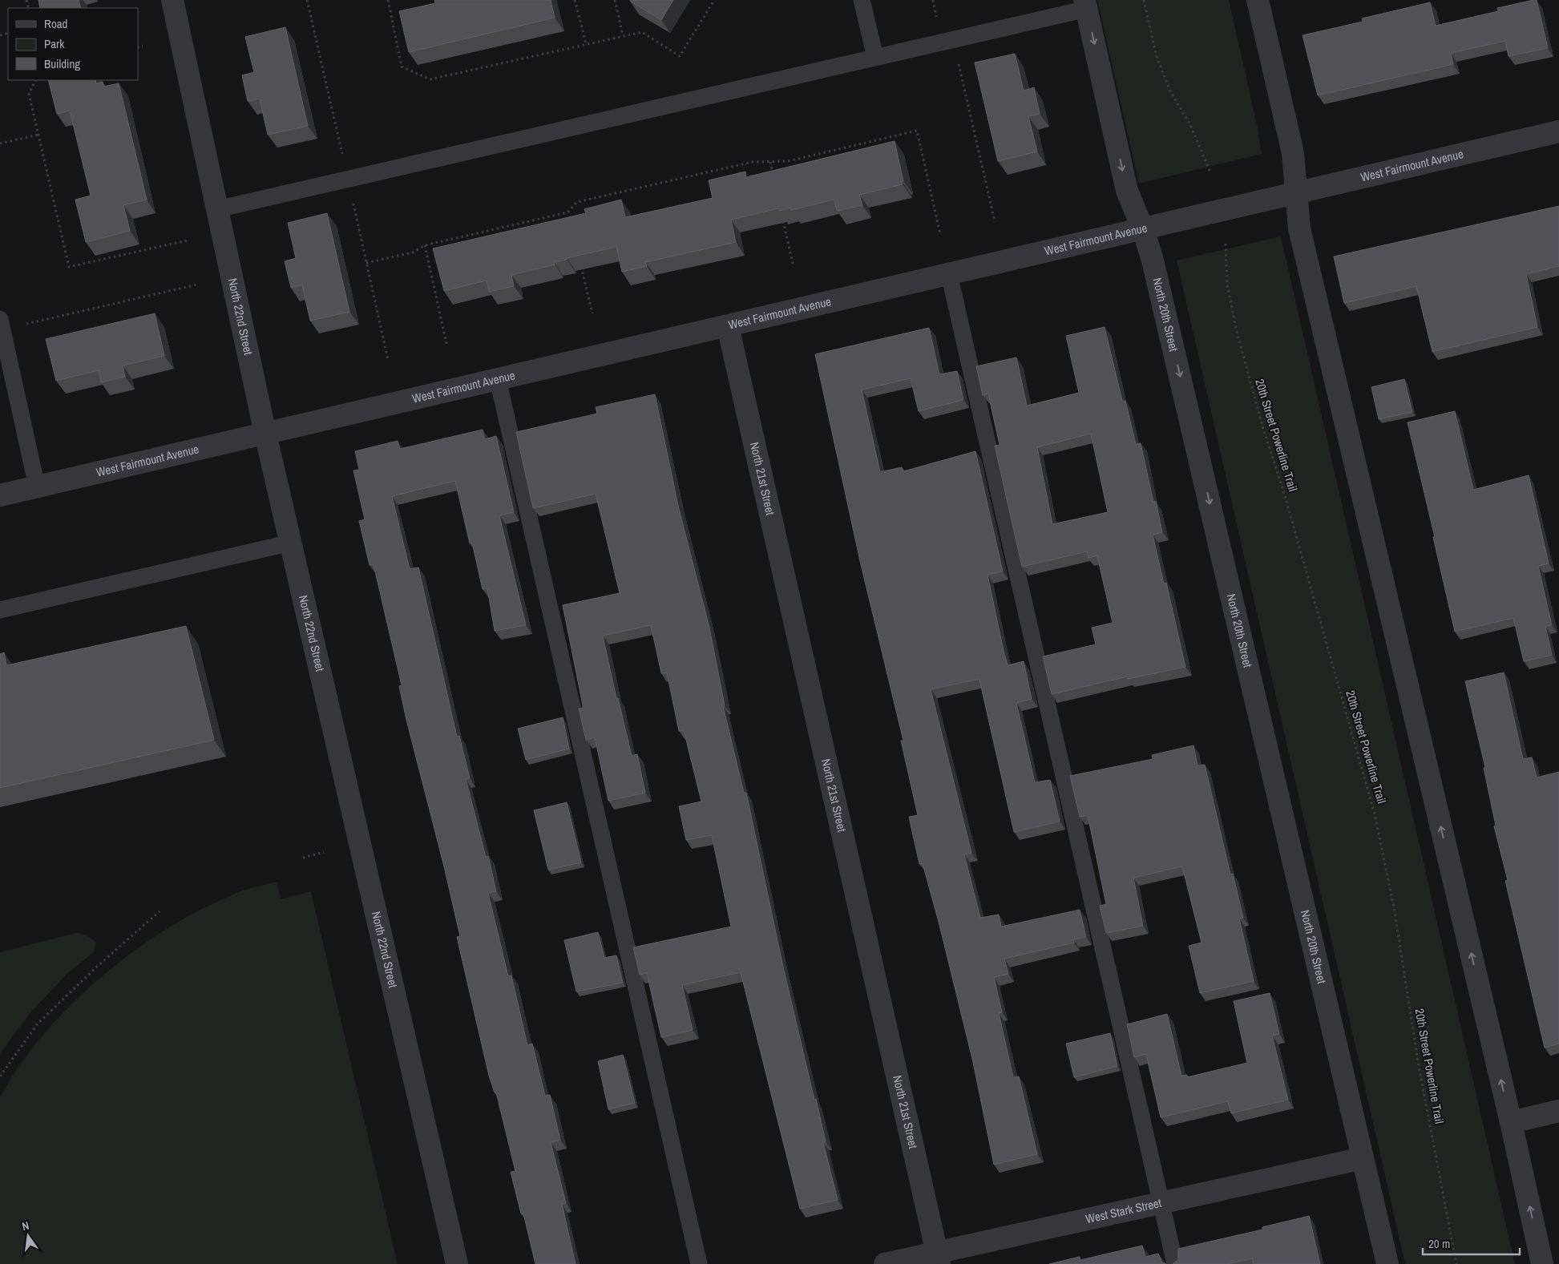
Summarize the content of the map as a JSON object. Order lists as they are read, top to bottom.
{
  "streets": {
    "street": [
      "West Fairmount Avenue",
      "North 20th Street",
      "North 22nd Street",
      "North 21st Street",
      "West Stark Street"
    ],
    "path": ["20th Street Powerline Trail"]
  },
  "crossings": [
    ["West Fairmount Avenue", "North 20th Street"],
    ["West Fairmount Avenue", "North 22nd Street"],
    ["West Fairmount Avenue", "North 21st Street"],
    ["North 20th Street", "West Stark Street"],
    ["North 21st Street", "West Stark Street"]
  ],
  "legend": ["Road", "Park", "Building"],
  "scale_bar": "20 m",
  "north": "top"
}
